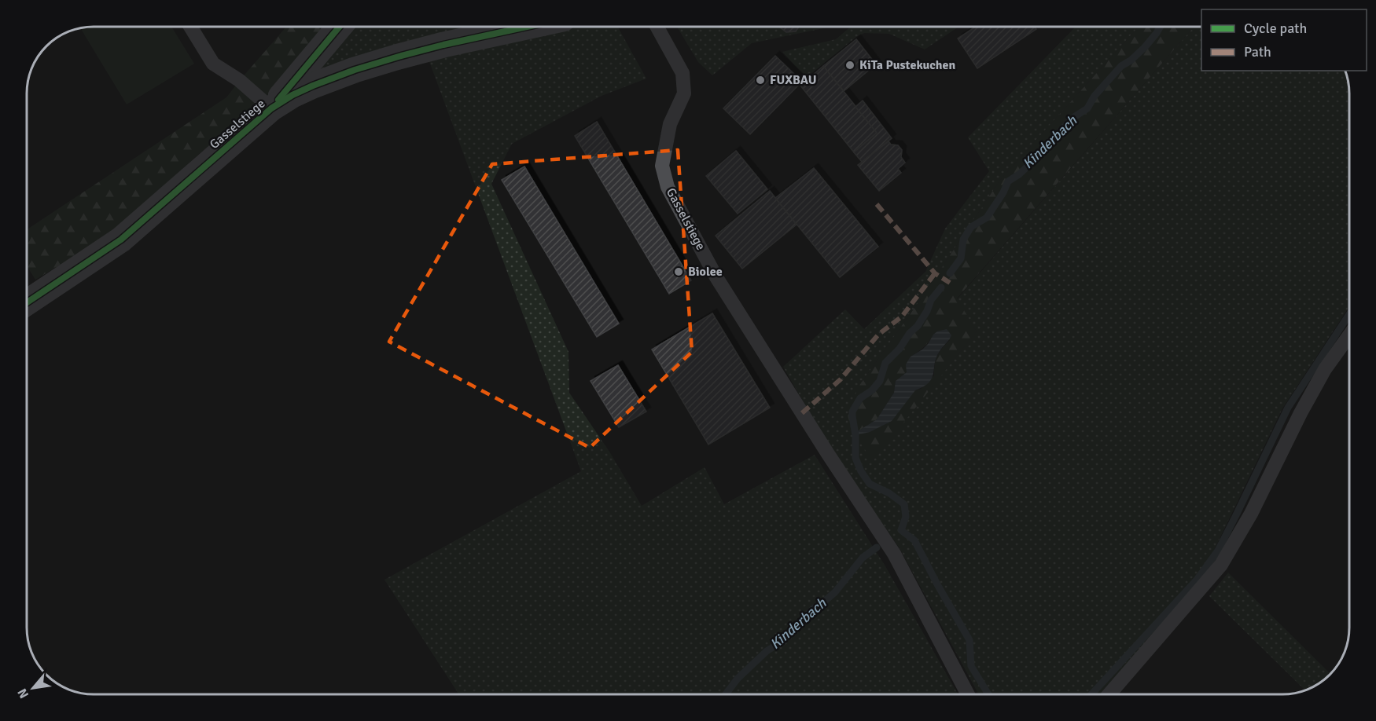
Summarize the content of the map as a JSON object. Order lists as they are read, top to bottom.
{
  "streets": {
    "street": ["Gasselstiege"]
  },
  "water": ["Kinderbach"],
  "places": ["KiTa Pustekuchen", "FUXBAU", "Biolee"],
  "legend": ["Cycle path", "Path"],
  "north": "bottom left"
}
